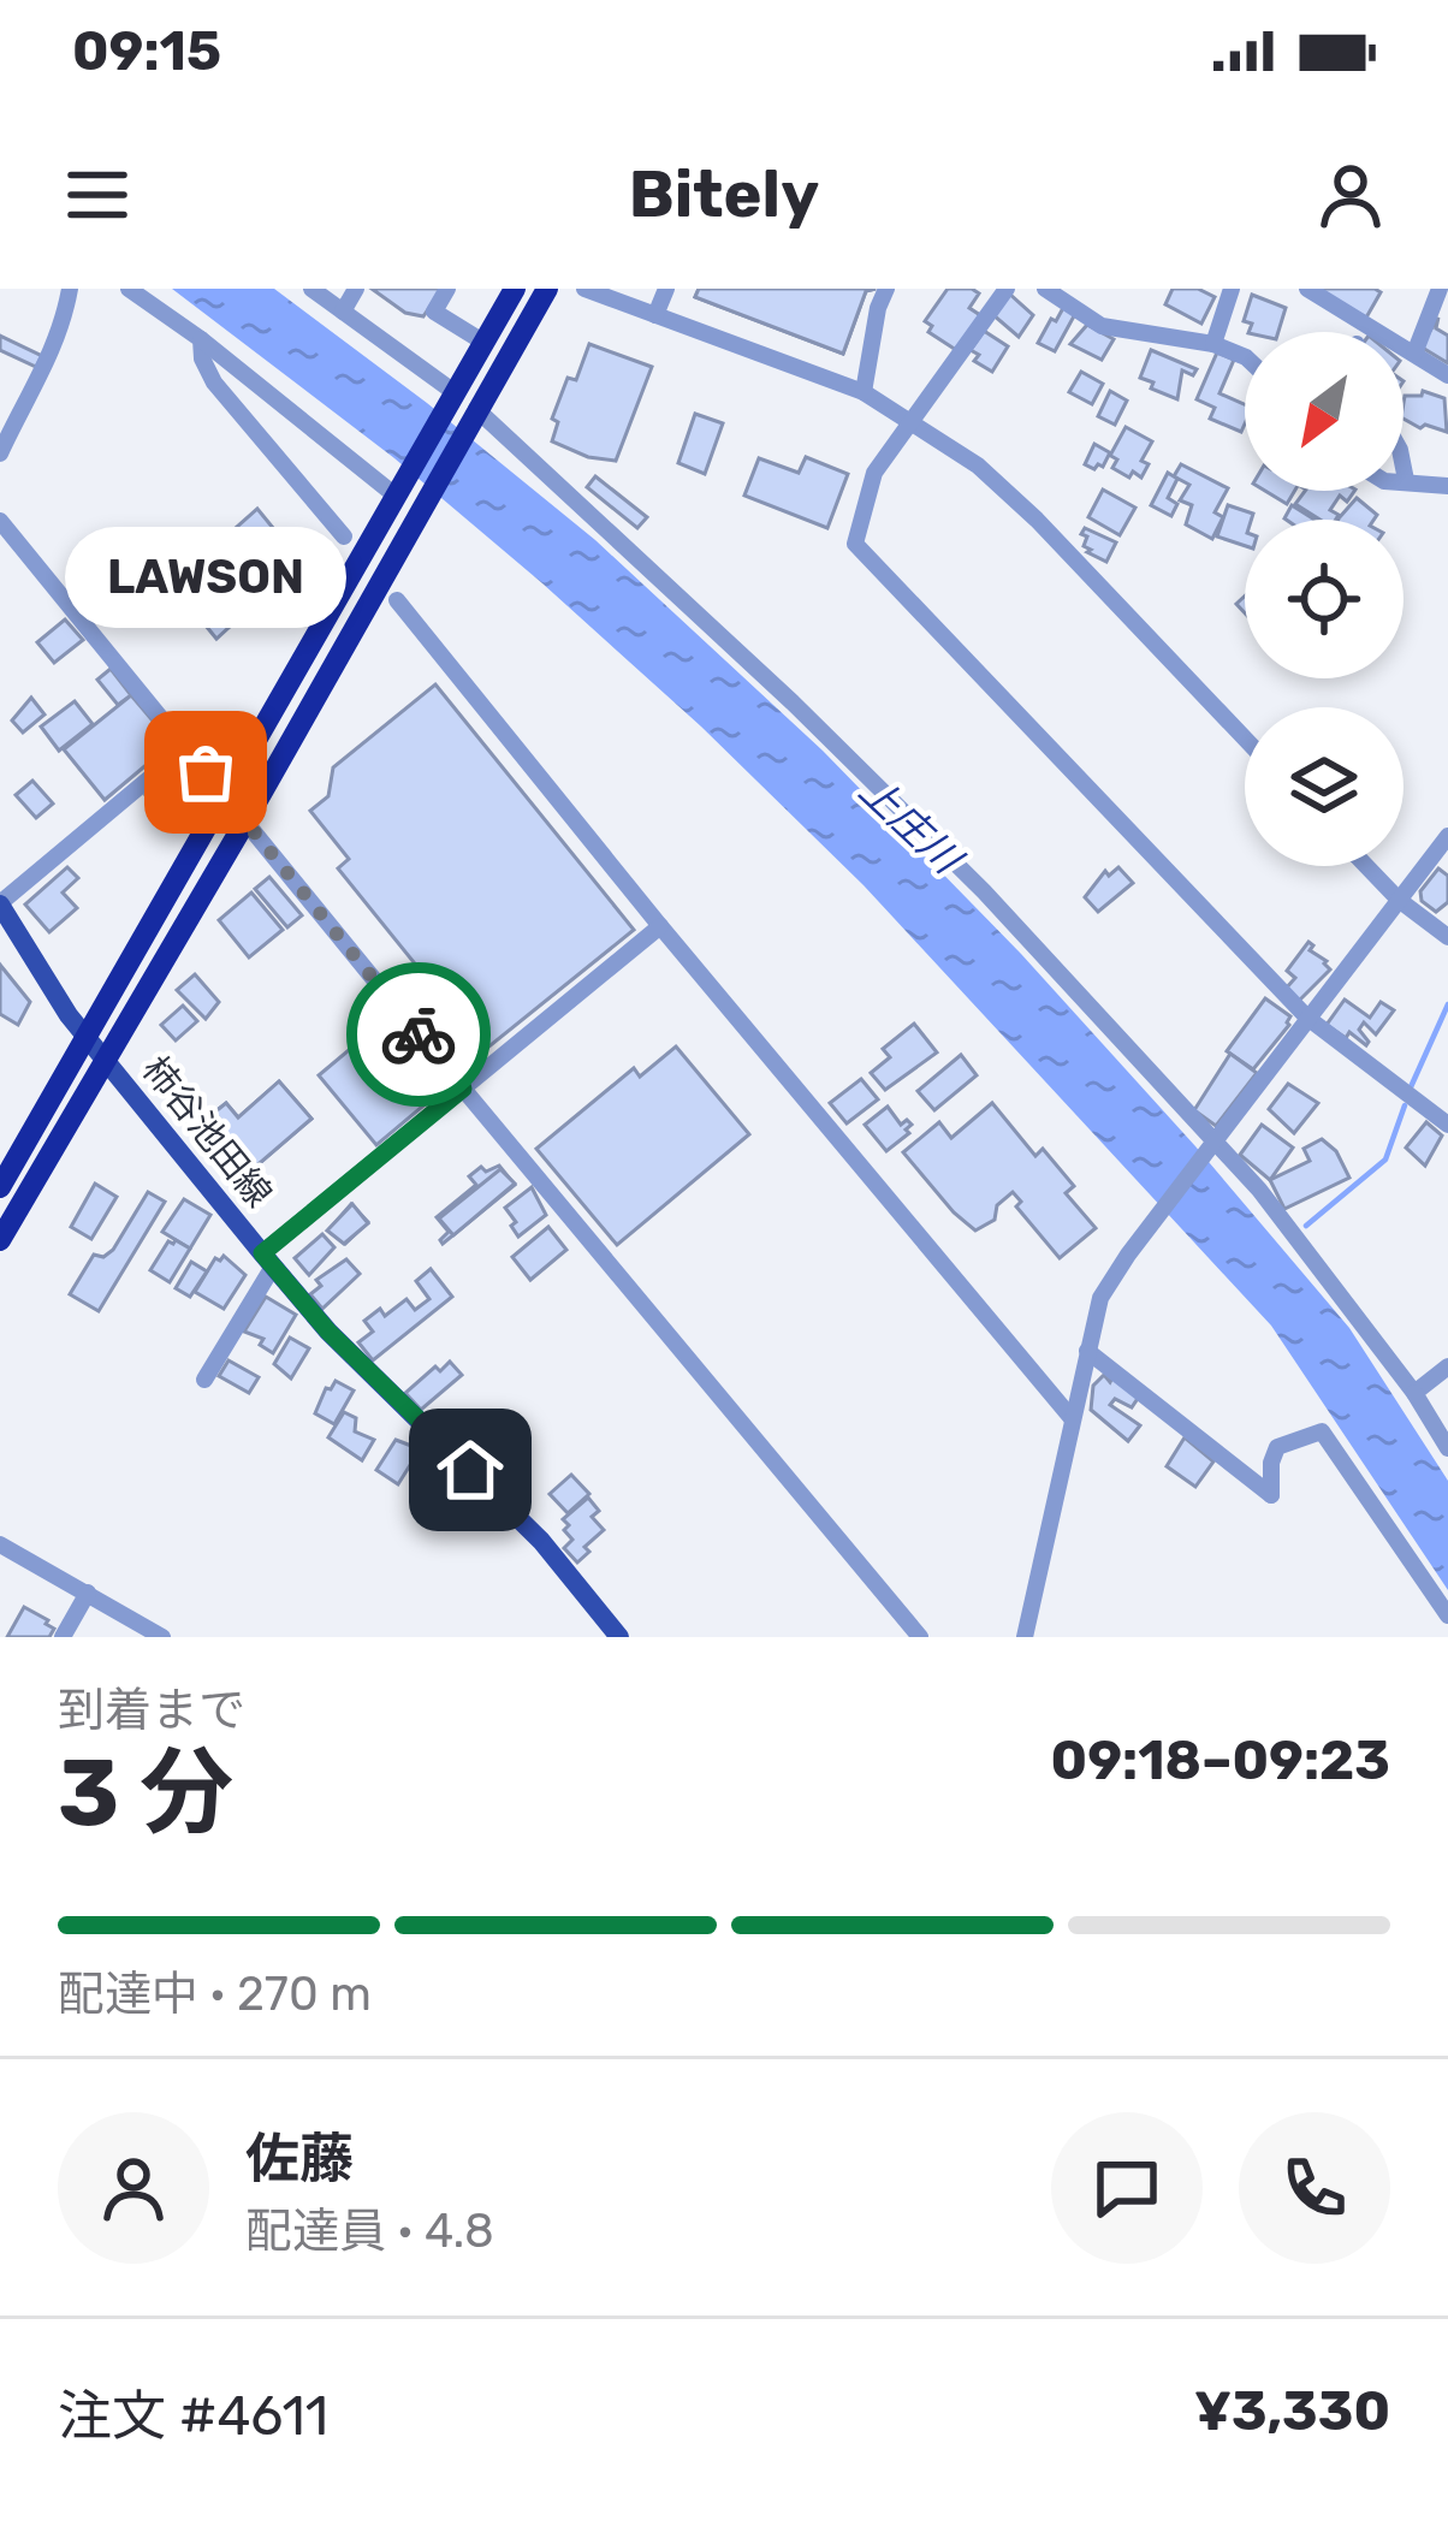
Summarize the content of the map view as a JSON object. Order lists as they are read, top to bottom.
{
  "streets": {
    "main road": ["柿谷池田線"]
  },
  "water": ["上庄川"],
  "places": ["LAWSON"],
  "north": "bottom left",
  "page": {
    "status": "09:15",
    "header": "Bitely",
    "bubble": "LAWSON",
    "heading": ["3 分", "到着まで", "09:18–09:23"],
    "panel": [
      "佐藤",
      "配達員 · 4.8",
      "注文 #4611",
      "¥3,330"
    ],
    "bar": "配達中 · 270 m"
  }
}
